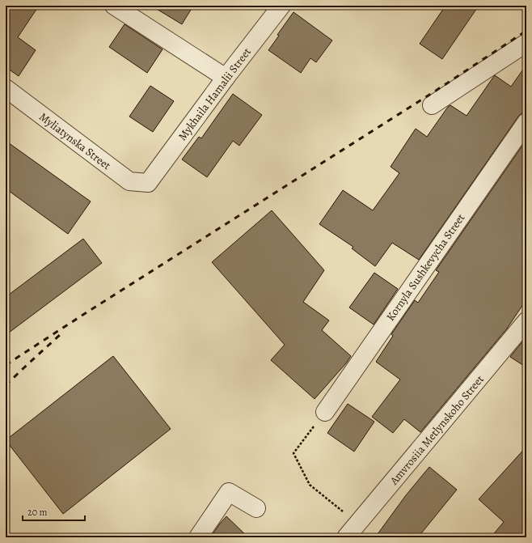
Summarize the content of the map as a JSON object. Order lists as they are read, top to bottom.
{
  "streets": {
    "street": [
      "Mykhaila Hamalii Street",
      "Myliatynska Street",
      "Kornyla Sushkevycha Street",
      "Amvrosiia Metlynskoho Street"
    ]
  },
  "crossings": [
    ["Mykhaila Hamalii Street", "Myliatynska Street"]
  ],
  "scale_bar": "20 m"
}
